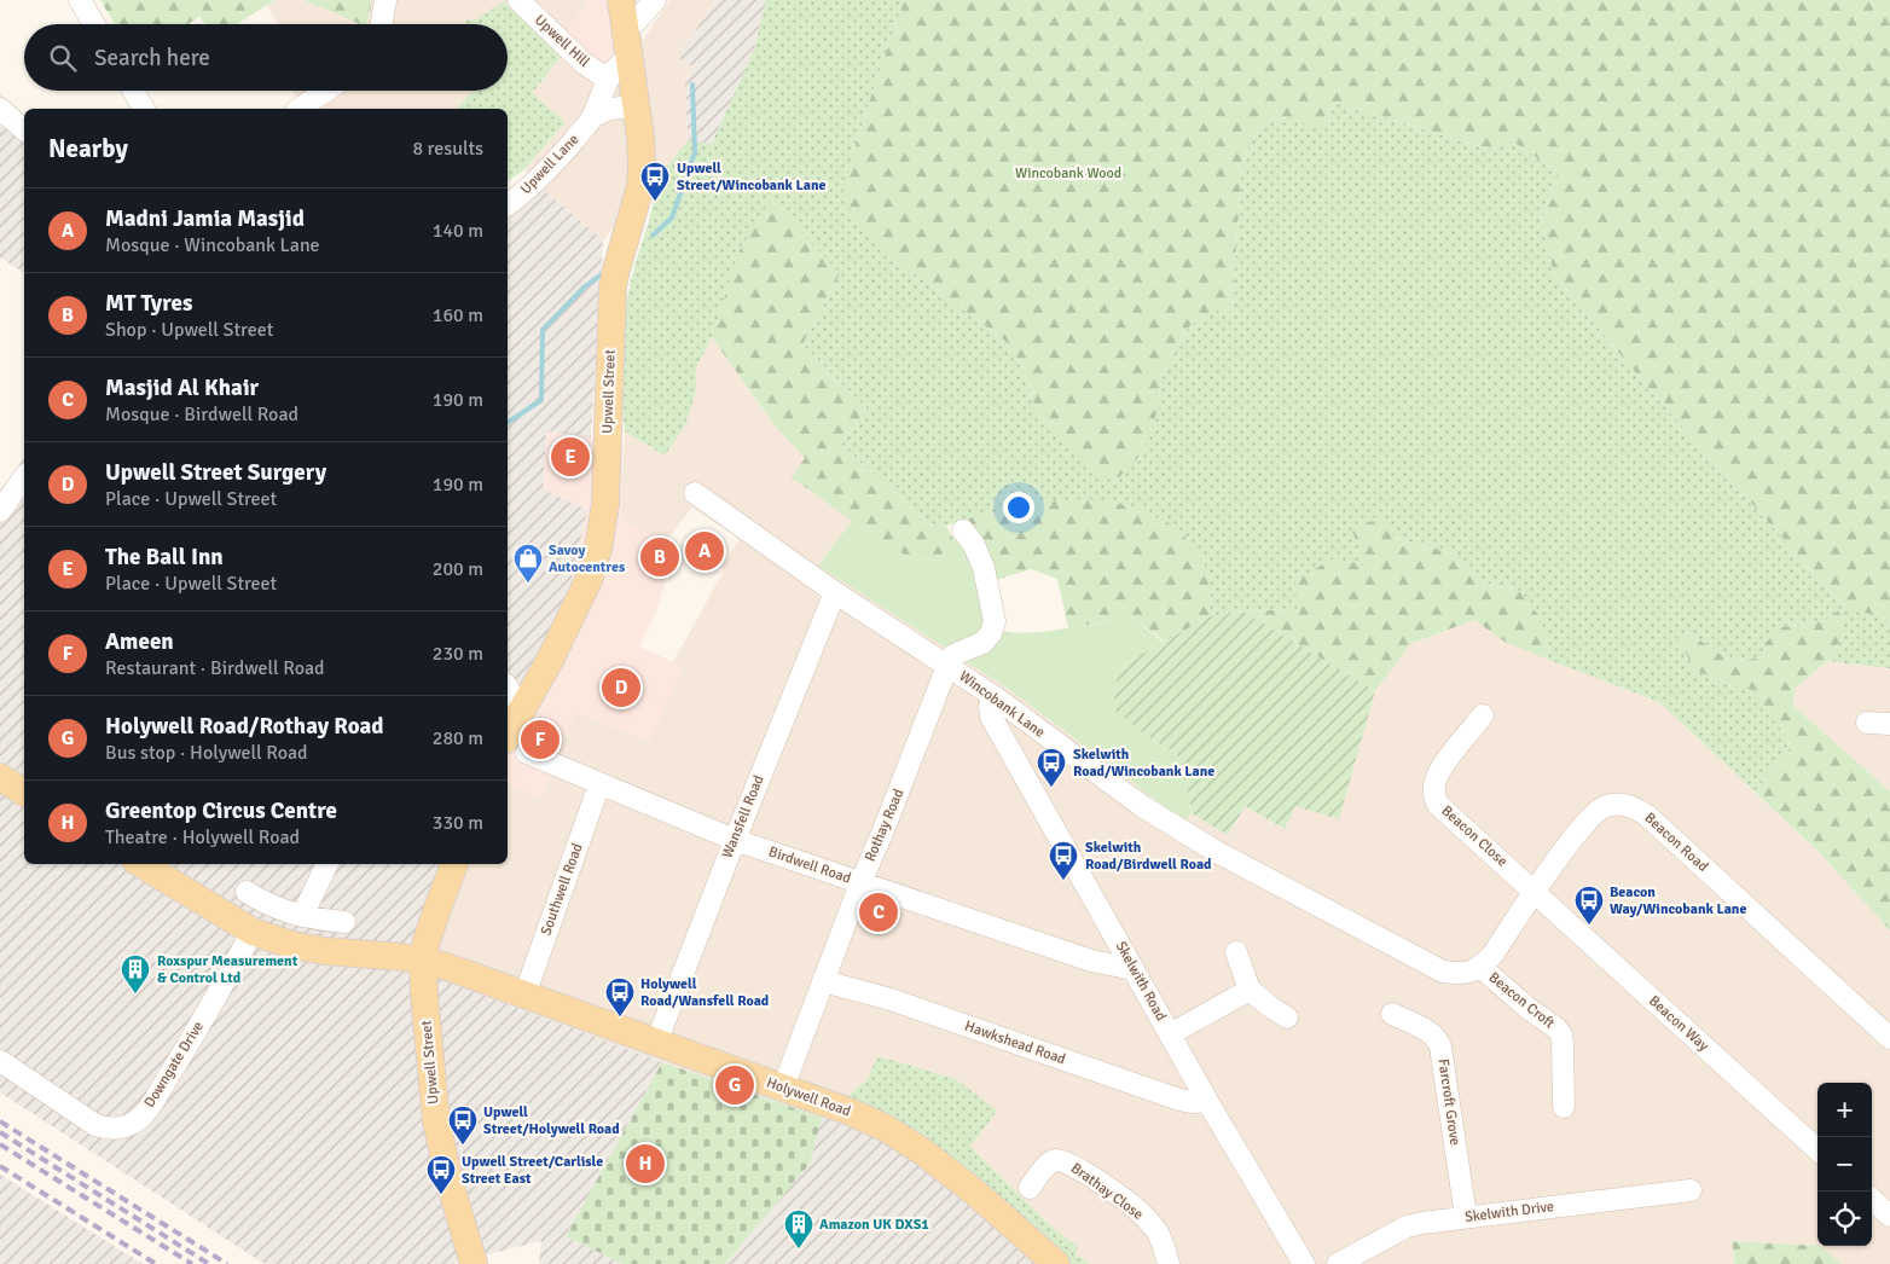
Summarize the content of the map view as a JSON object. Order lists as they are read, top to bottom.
{
  "streets": {
    "main road": ["Upwell Street", "Holywell Road"],
    "street": [
      "Upwell Hill",
      "Upwell Lane",
      "Wincobank Lane",
      "Wansfell Road",
      "Rothay Road",
      "Beacon Close",
      "Beacon Road",
      "Birdwell Road",
      "Southwell Road",
      "Skelwith Road",
      "Beacon Croft",
      "Beacon Way",
      "Hawkshead Road",
      "Downgate Drive",
      "Farcroft Grove",
      "Brathay Close",
      "Skelwith Drive"
    ]
  },
  "crossings": [
    ["Upwell Hill", "Upwell Lane"],
    ["Upwell Hill", "Upwell Street"],
    ["Upwell Lane", "Upwell Street"],
    ["Upwell Street", "Birdwell Road"],
    ["Upwell Street", "Holywell Road"],
    ["Wincobank Lane", "Wansfell Road"],
    ["Wincobank Lane", "Rothay Road"],
    ["Wincobank Lane", "Beacon Road"],
    ["Wincobank Lane", "Skelwith Road"],
    ["Wincobank Lane", "Beacon Croft"],
    ["Wansfell Road", "Birdwell Road"],
    ["Wansfell Road", "Holywell Road"],
    ["Rothay Road", "Birdwell Road"],
    ["Rothay Road", "Hawkshead Road"],
    ["Rothay Road", "Holywell Road"],
    ["Beacon Close", "Beacon Road"],
    ["Beacon Close", "Beacon Way"],
    ["Beacon Road", "Beacon Croft"],
    ["Beacon Road", "Beacon Way"],
    ["Birdwell Road", "Southwell Road"],
    ["Birdwell Road", "Skelwith Road"],
    ["Southwell Road", "Holywell Road"],
    ["Skelwith Road", "Hawkshead Road"],
    ["Downgate Drive", "Holywell Road"],
    ["Farcroft Grove", "Skelwith Drive"]
  ],
  "parks": ["Wincobank Wood"],
  "places": {
    "bus stop": [
      "Upwell Street/Wincobank Lane",
      "Skelwith Road/Wincobank Lane",
      "Skelwith Road/Birdwell Road",
      "Beacon Way/Wincobank Lane",
      "Holywell Road/Wansfell Road",
      "Upwell Street/Holywell Road",
      "Upwell Street/Carlisle Street East"
    ],
    "shop": ["Savoy Autocentres"],
    "building": ["Roxspur Measurement & Control Ltd", "Amazon UK DXS1"]
  },
  "page": {
    "search": "Search here",
    "heading": ["Nearby", "8 results"],
    "list": [
      {
        "mark": "A",
        "name": "Madni Jamia Masjid",
        "note": "Mosque · Wincobank Lane",
        "value": "140 m"
      },
      {
        "mark": "B",
        "name": "MT Tyres",
        "note": "Shop · Upwell Street",
        "value": "160 m"
      },
      {
        "mark": "C",
        "name": "Masjid Al Khair",
        "note": "Mosque · Birdwell Road",
        "value": "190 m"
      },
      {
        "mark": "D",
        "name": "Upwell Street Surgery",
        "note": "Place · Upwell Street",
        "value": "190 m"
      },
      {
        "mark": "E",
        "name": "The Ball Inn",
        "note": "Place · Upwell Street",
        "value": "200 m"
      },
      {
        "mark": "F",
        "name": "Ameen",
        "note": "Restaurant · Birdwell Road",
        "value": "230 m"
      },
      {
        "mark": "G",
        "name": "Holywell Road/Rothay Road",
        "note": "Bus stop · Holywell Road",
        "value": "280 m"
      },
      {
        "mark": "H",
        "name": "Greentop Circus Centre",
        "note": "Theatre · Holywell Road",
        "value": "330 m"
      }
    ],
    "pins": [
      "E",
      "A",
      "B",
      "D",
      "F",
      "C",
      "G",
      "H"
    ],
    "map_buttons": ["+", "−"]
  }
}
